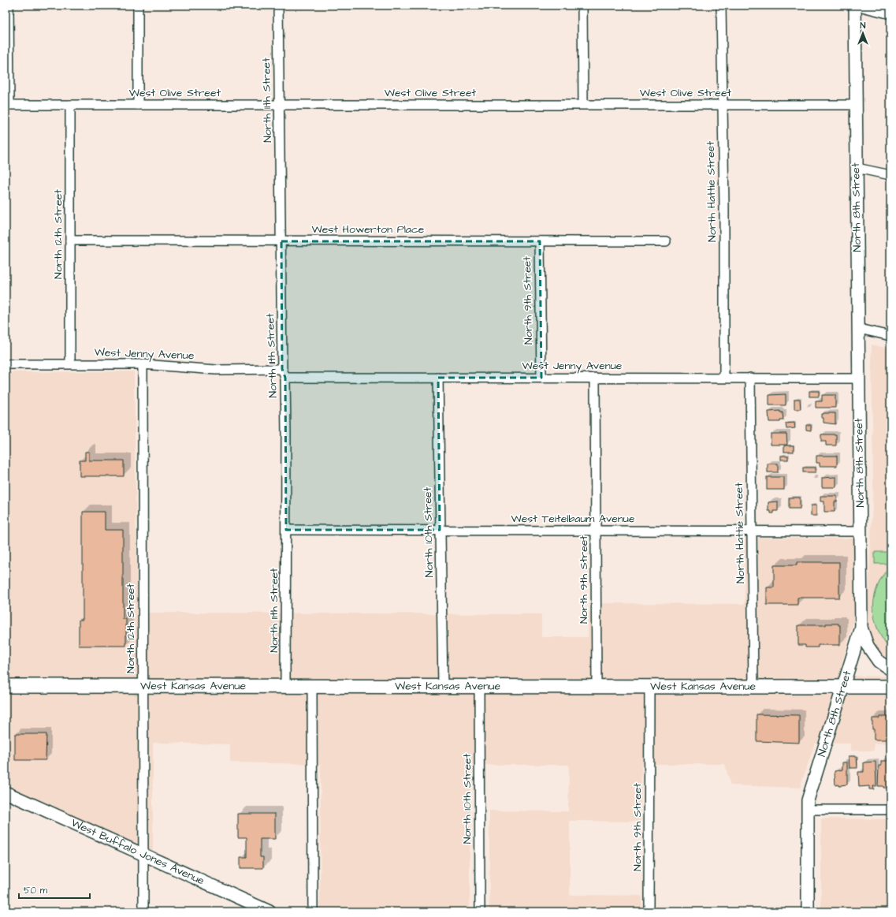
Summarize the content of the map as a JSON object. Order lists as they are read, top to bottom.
{
  "streets": {
    "main road": ["West Kansas Avenue"],
    "street": [
      "West Olive Street",
      "North 11th Street",
      "North Hattie Street",
      "North 8th Street",
      "West Howerton Place",
      "North 12th Street",
      "North 9th Street",
      "West Jenny Avenue",
      "West Teitelbaum Avenue",
      "North 10th Street",
      "West Buffalo Jones Avenue"
    ]
  },
  "crossings": [
    ["West Olive Street", "North 11th Street"],
    ["West Olive Street", "North Hattie Street"],
    ["West Olive Street", "North 8th Street"],
    ["West Olive Street", "North 12th Street"],
    ["North 11th Street", "West Howerton Place"],
    ["North 11th Street", "West Jenny Avenue"],
    ["North 11th Street", "West Teitelbaum Avenue"],
    ["North 11th Street", "West Kansas Avenue"],
    ["North Hattie Street", "West Jenny Avenue"],
    ["North Hattie Street", "West Teitelbaum Avenue"],
    ["North Hattie Street", "West Kansas Avenue"],
    ["North 8th Street", "West Jenny Avenue"],
    ["North 8th Street", "West Teitelbaum Avenue"],
    ["North 8th Street", "West Kansas Avenue"],
    ["West Howerton Place", "North 12th Street"],
    ["West Howerton Place", "North 9th Street"],
    ["North 12th Street", "West Jenny Avenue"],
    ["North 12th Street", "West Kansas Avenue"],
    ["North 12th Street", "West Buffalo Jones Avenue"],
    ["North 9th Street", "West Jenny Avenue"],
    ["North 9th Street", "West Teitelbaum Avenue"],
    ["North 9th Street", "West Kansas Avenue"],
    ["West Jenny Avenue", "North 10th Street"],
    ["West Teitelbaum Avenue", "North 10th Street"],
    ["North 10th Street", "West Kansas Avenue"]
  ],
  "scale_bar": "50 m",
  "north": "top"
}
